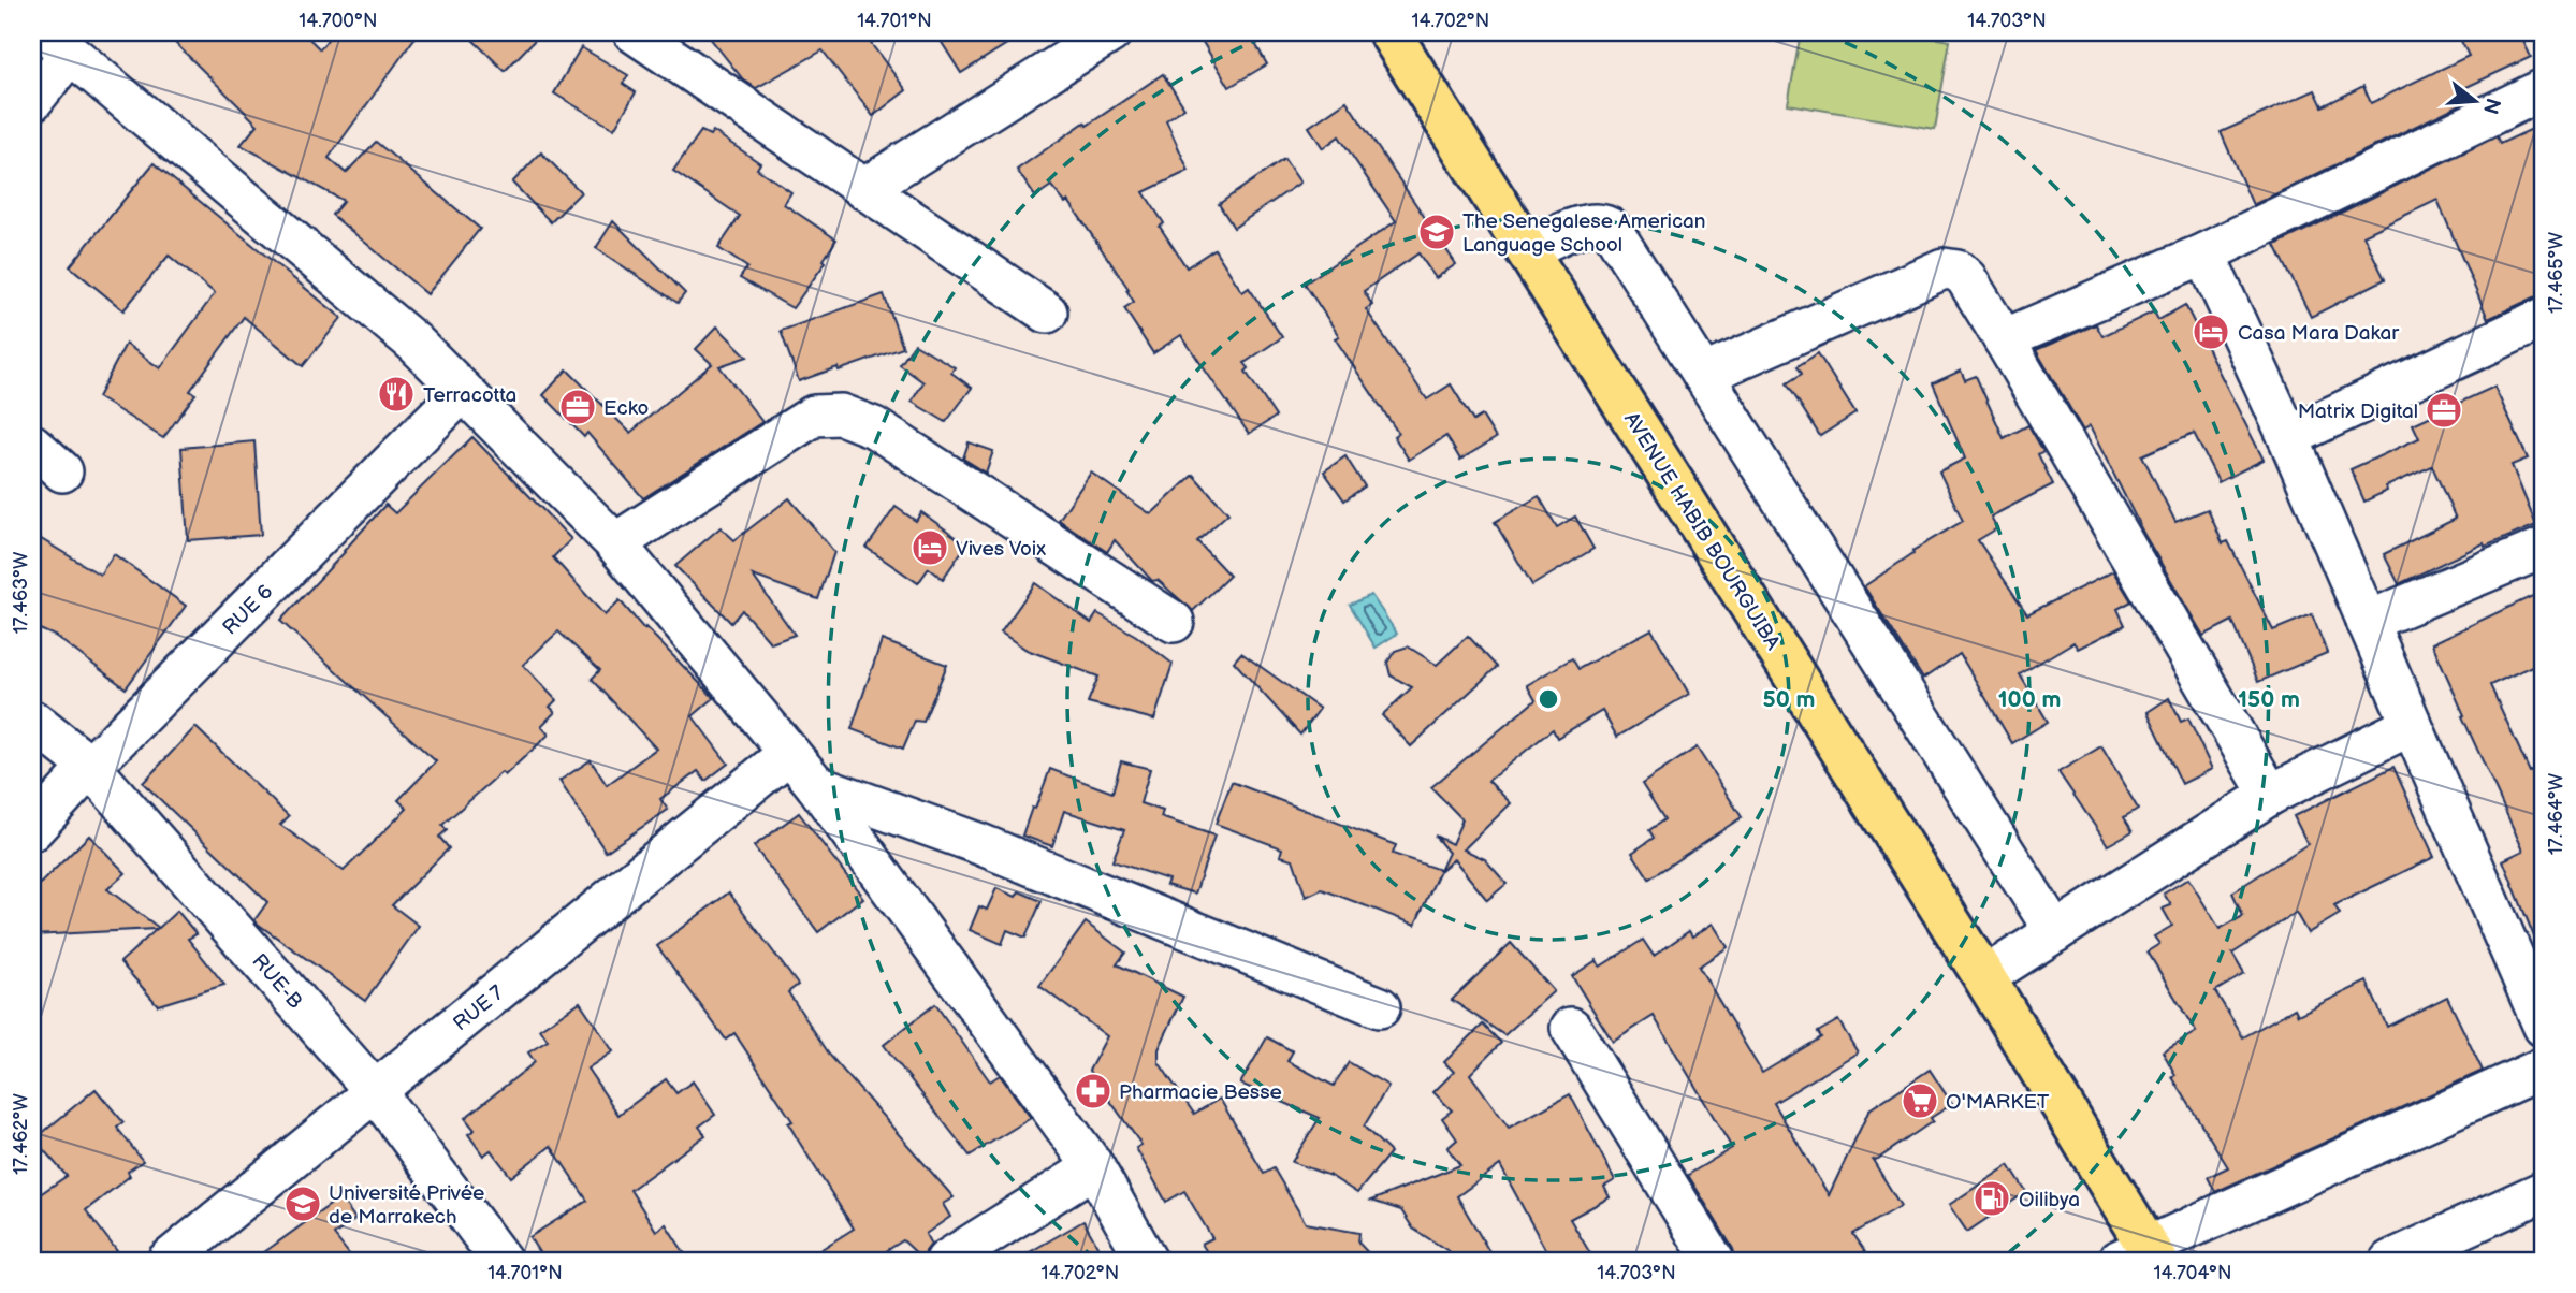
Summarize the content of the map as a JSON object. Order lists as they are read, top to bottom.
{
  "streets": {
    "main road": ["AVENUE HABIB BOURGUIBA"],
    "street": ["RUE 6", "RUE-B", "RUE 7"]
  },
  "crossings": [
    ["RUE 6", "RUE-B"],
    ["RUE-B", "RUE 7"]
  ],
  "places": {
    "school or university": ["The Senegalese American Language School", "Université Privée de Marrakech"],
    "hotel": ["Casa Mara Dakar", "Vives Voix"],
    "restaurant": ["Terracotta"],
    "office": ["Ecko", "Matrix Digital"],
    "pharmacy": ["Pharmacie Besse"],
    "supermarket": ["O'MARKET"],
    "fuel station": ["Oilibya"]
  },
  "north": "right",
  "coordinates": [
    "14.700°N",
    "14.701°N",
    "14.702°N",
    "14.703°N",
    "17.465°W",
    "17.463°W",
    "17.464°W",
    "17.462°W",
    "14.704°N"
  ],
  "rings": ["50 m", "100 m", "150 m"]
}
